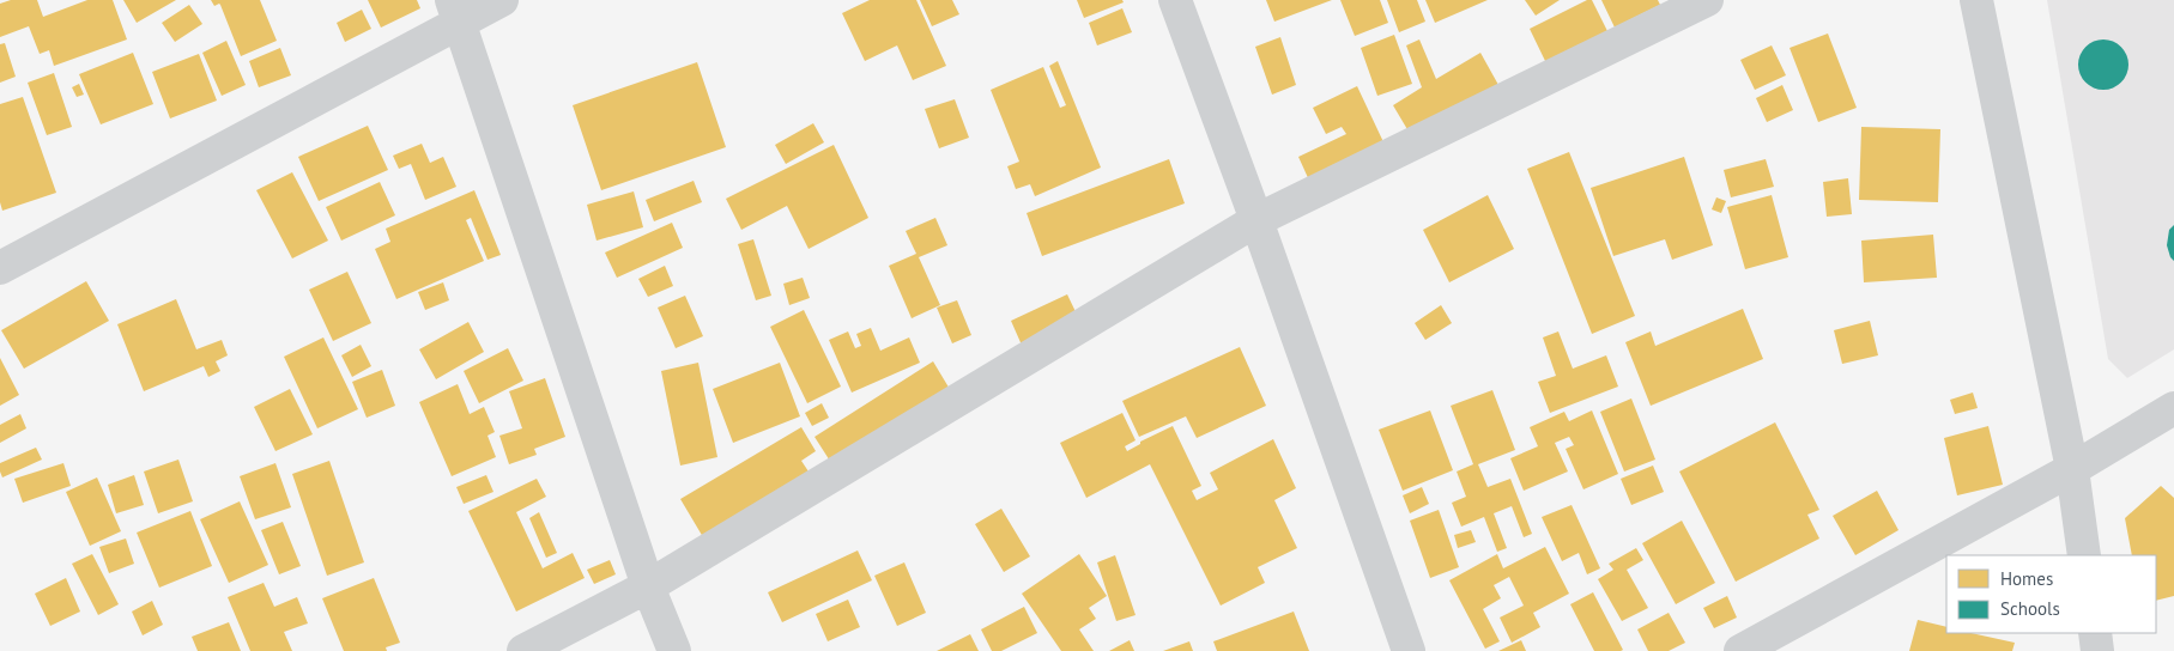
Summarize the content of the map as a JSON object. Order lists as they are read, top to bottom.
{
  "legend": ["Homes", "Schools"]
}
